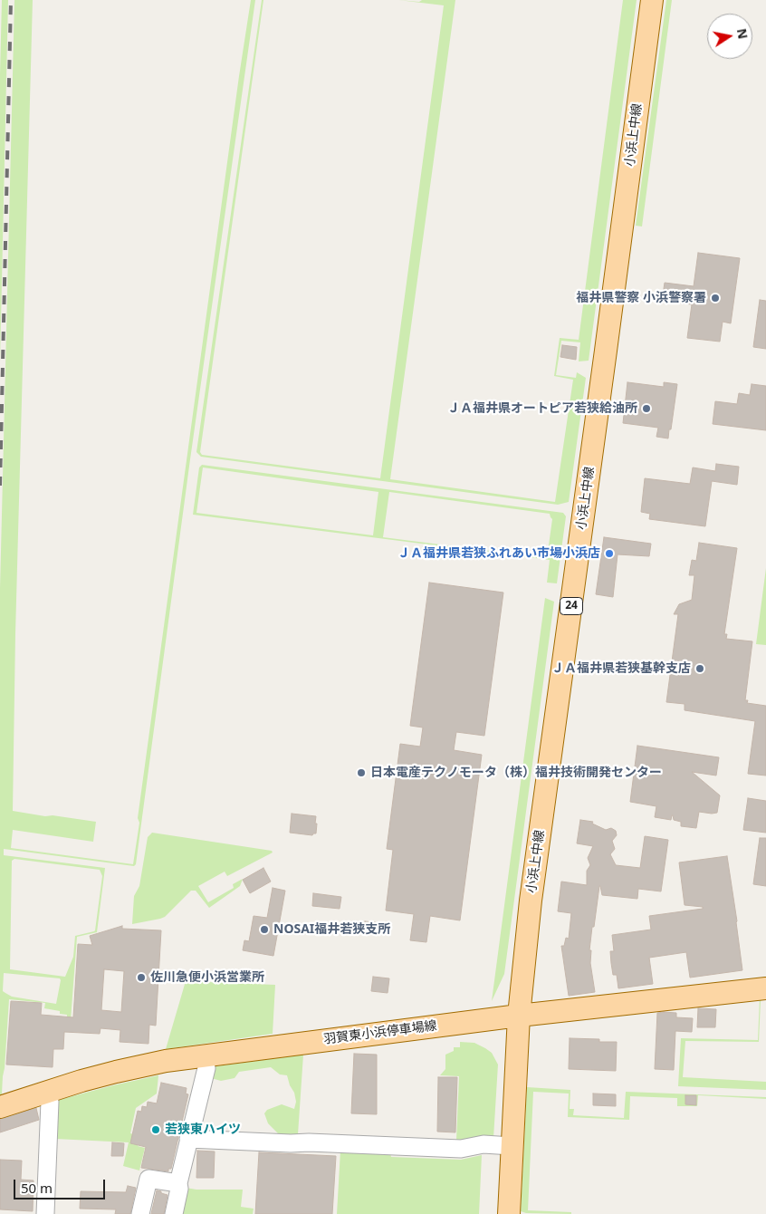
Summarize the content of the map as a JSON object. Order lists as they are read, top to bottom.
{
  "streets": {
    "main road": ["小浜上中線", "24", "羽賀東小浜停車場線"]
  },
  "crossings": [
    ["小浜上中線", "羽賀東小浜停車場線"]
  ],
  "places": [
    "福井県警察 小浜警察署",
    "ＪＡ福井県オートピア若狭給油所",
    "ＪＡ福井県若狭ふれあい市場小浜店",
    "ＪＡ福井県若狭基幹支店",
    "日本電産テクノモータ（株）福井技術開発センター",
    "NOSAI福井若狭支所",
    "佐川急便小浜営業所",
    "若狭東ハイツ"
  ],
  "scale_bar": "50 m",
  "north": "right"
}
